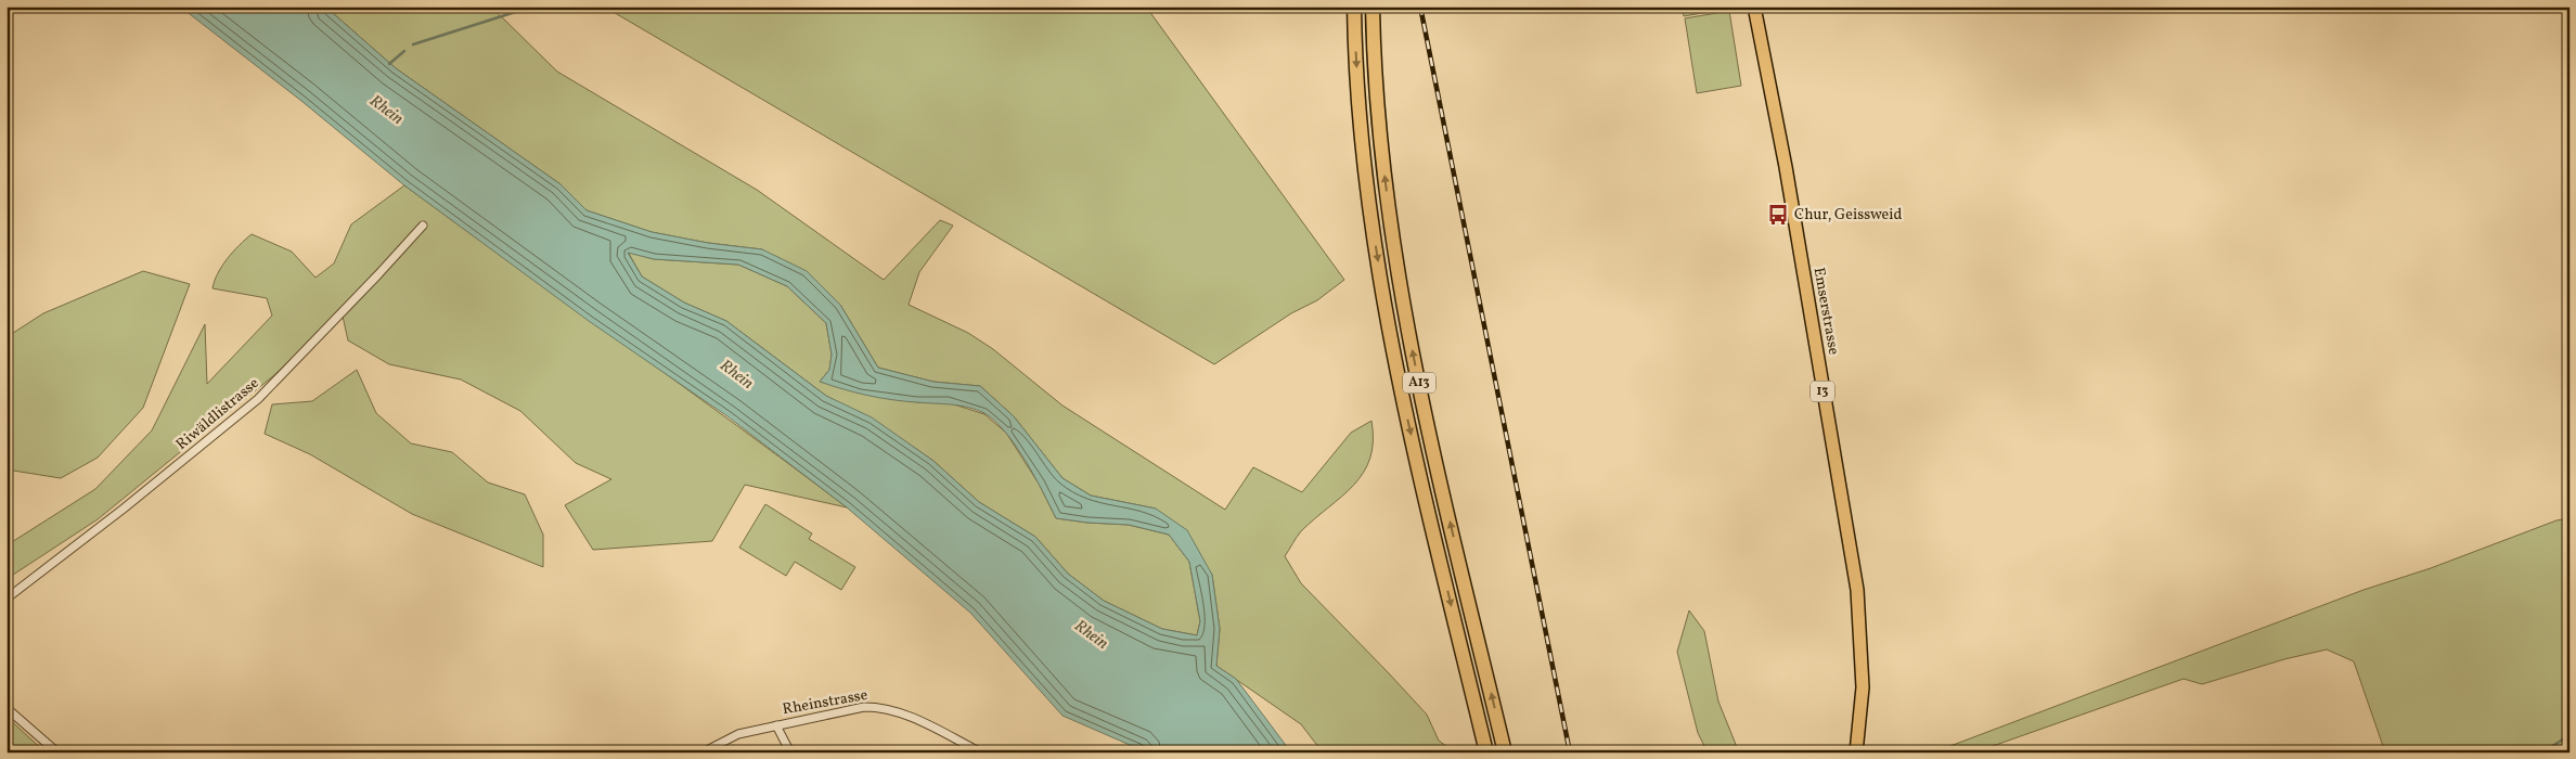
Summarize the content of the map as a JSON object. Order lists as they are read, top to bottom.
{
  "streets": {
    "highway": ["A13"],
    "main road": ["Emserstrasse", "13"],
    "street": ["Riwäldlistrasse", "Rheinstrasse"]
  },
  "water": ["Rhein"],
  "places": {
    "bus stop": ["Chur, Geissweid"]
  }
}
